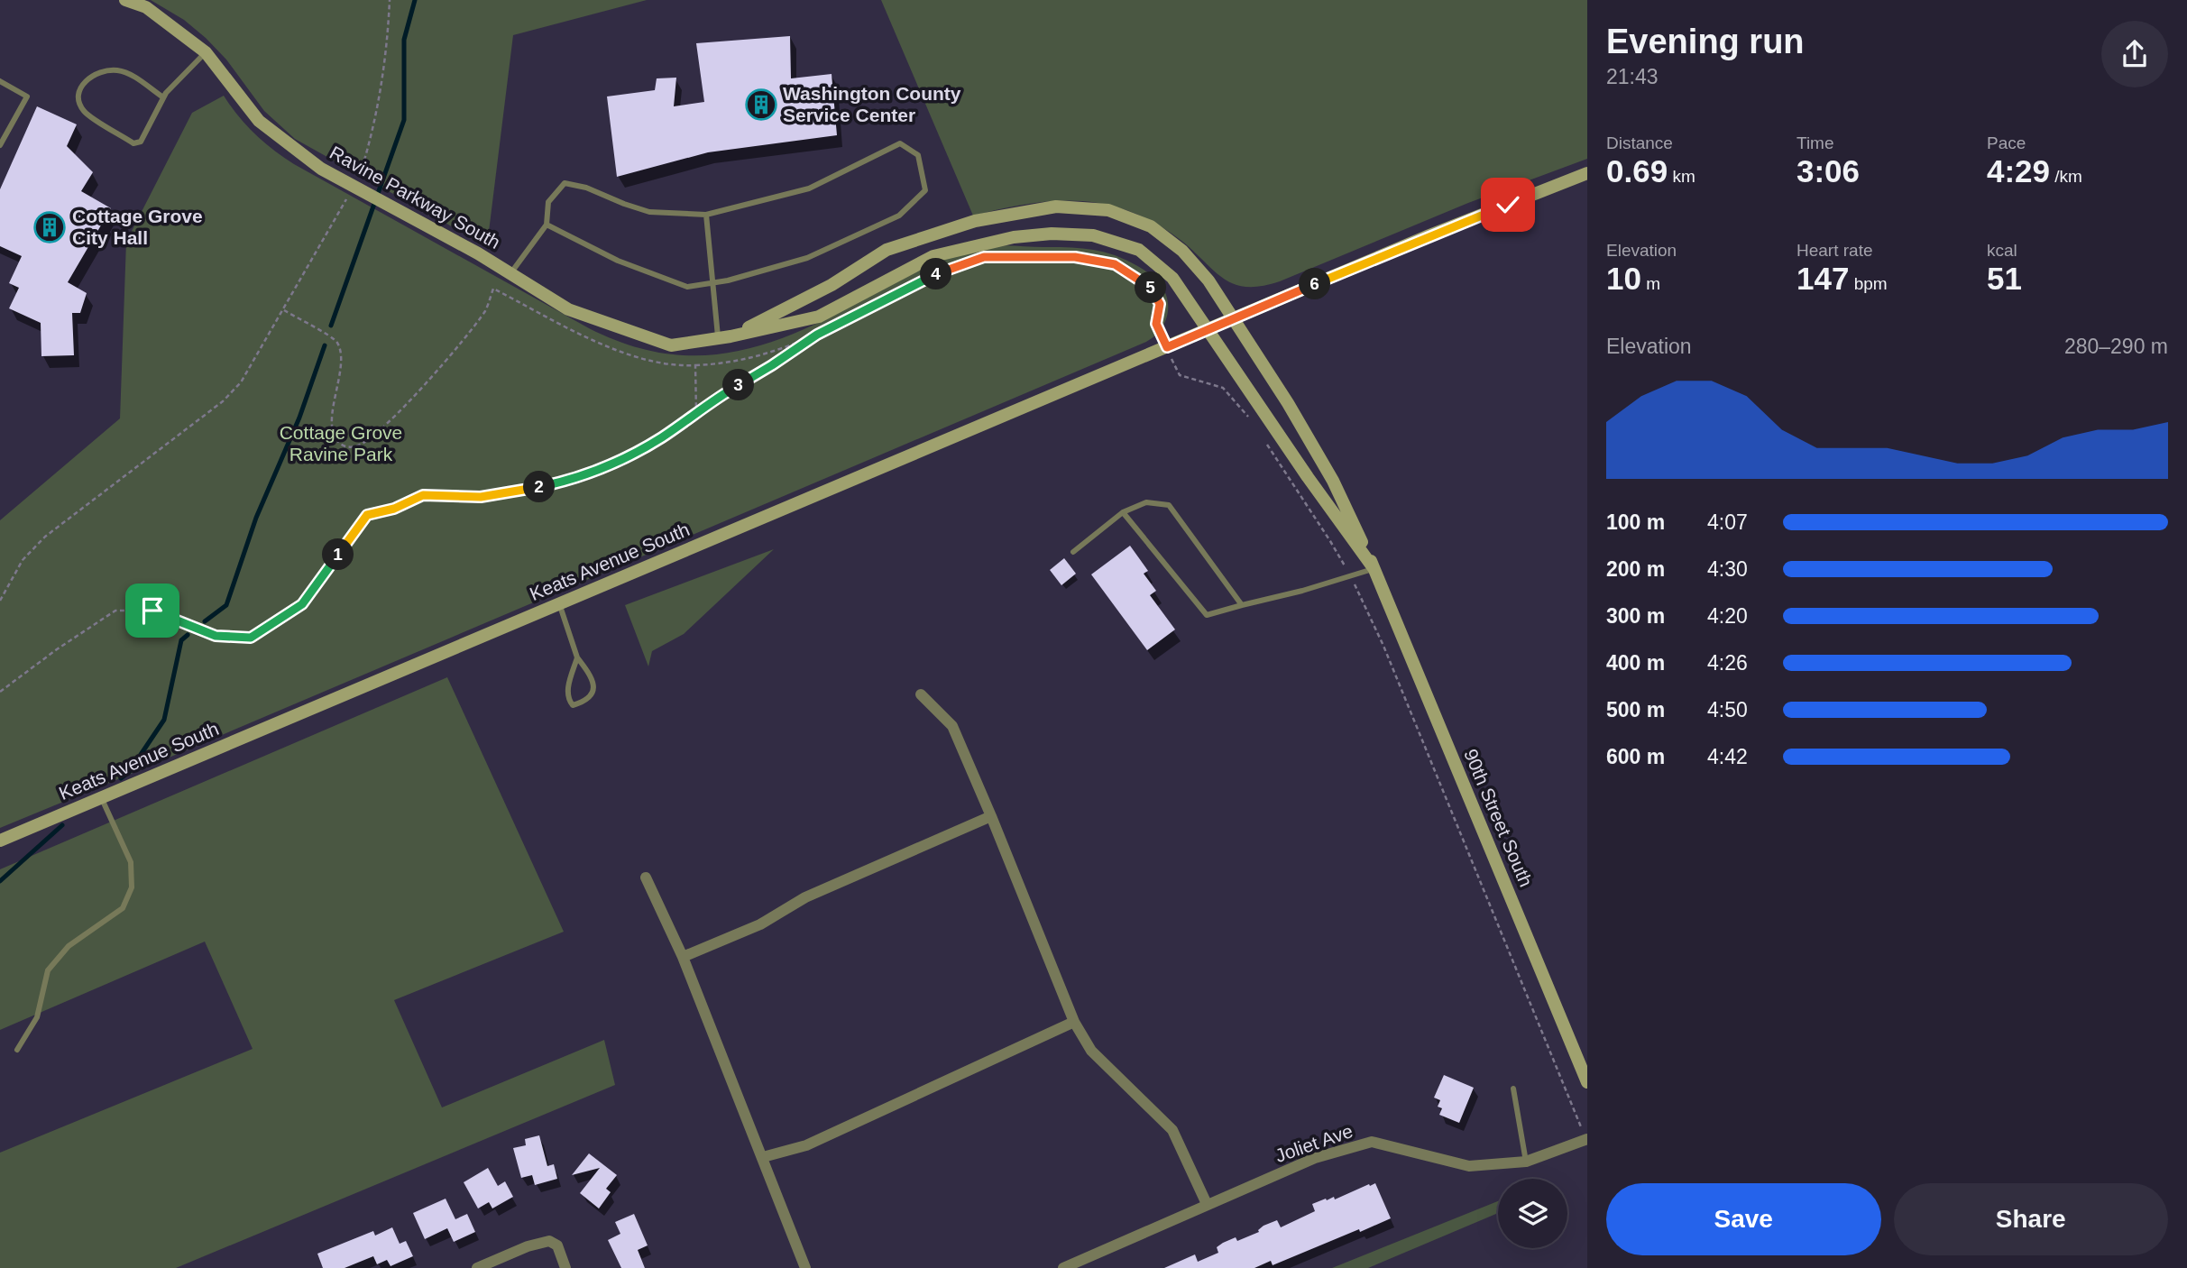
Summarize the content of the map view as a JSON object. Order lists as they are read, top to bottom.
{
  "streets": {
    "street": [
      "Ravine Parkway South",
      "Keats Avenue South",
      "90th Street South",
      "Joliet Ave"
    ]
  },
  "crossings": [
    ["Ravine Parkway South", "Keats Avenue South"],
    ["Ravine Parkway South", "90th Street South"],
    ["Keats Avenue South", "90th Street South"]
  ],
  "parks": ["Cottage Grove Ravine Park"],
  "places": {
    "building": ["Washington County Service Center", "Cottage Grove City Hall"]
  },
  "page": {
    "heading": ["Evening run", "21:43"],
    "stats": [
      ["Distance", "0.69 km"],
      ["Time", "3:06"],
      ["Pace", "4:29 /km"],
      ["Elevation", "10 m"],
      ["Heart rate", "147 bpm"],
      ["kcal", "51"]
    ],
    "pins": [
      "4",
      "6",
      "5",
      "3",
      "2",
      "1"
    ],
    "chart": ["Elevation", "280–290 m"],
    "list": [
      {
        "name": "100 m",
        "note": "4:07"
      },
      {
        "name": "200 m",
        "note": "4:30"
      },
      {
        "name": "300 m",
        "note": "4:20"
      },
      {
        "name": "400 m",
        "note": "4:26"
      },
      {
        "name": "500 m",
        "note": "4:50"
      },
      {
        "name": "600 m",
        "note": "4:42"
      }
    ],
    "buttons": ["Save", "Share"]
  }
}
